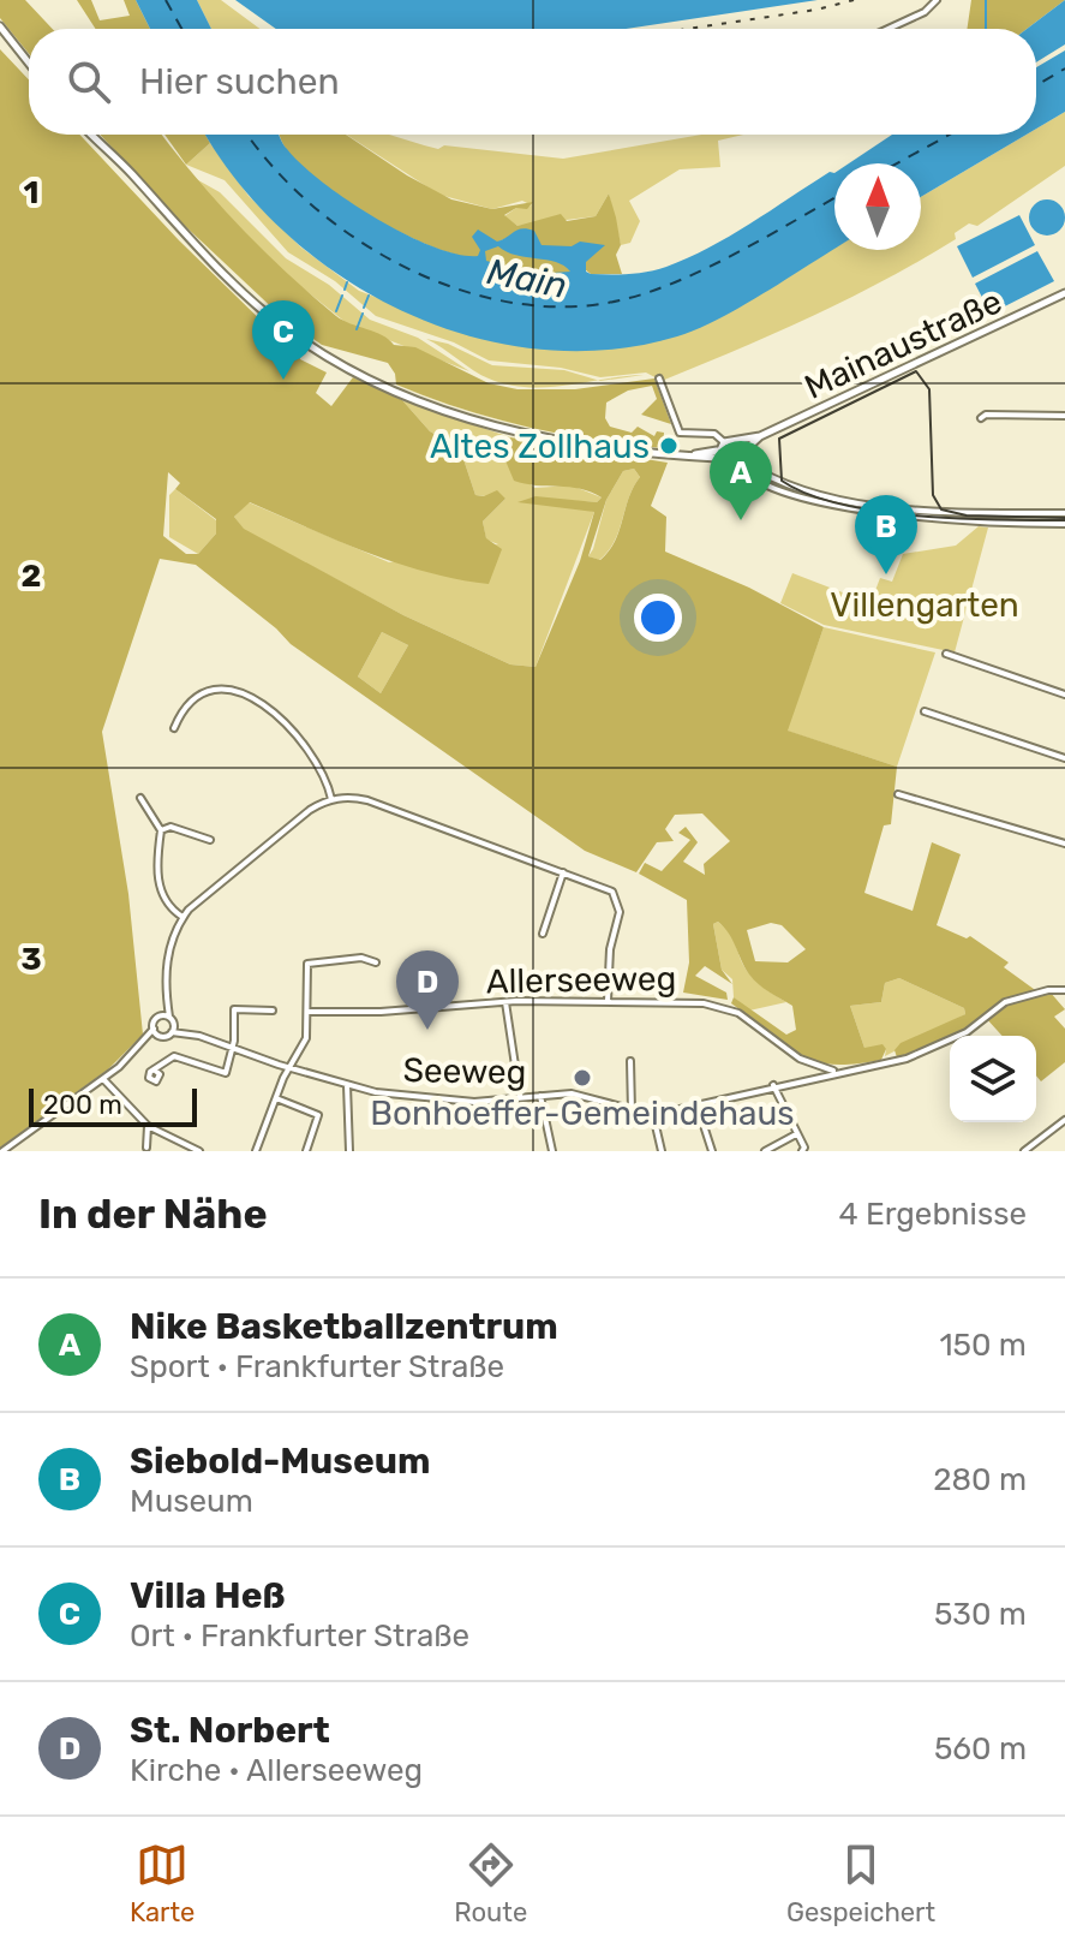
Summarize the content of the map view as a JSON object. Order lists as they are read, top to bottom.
{
  "streets": {
    "main road": ["Mainaustraße"],
    "street": ["Allerseeweg", "Seeweg"]
  },
  "crossings": [
    ["Allerseeweg", "Seeweg"]
  ],
  "water": ["Main"],
  "parks": ["Villengarten"],
  "places": ["Altes Zollhaus", "Bonhoeffer-Gemeindehaus"],
  "scale_bar": "200 m",
  "north": "top",
  "page": {
    "search": "Hier suchen",
    "pins": [
      "C",
      "A",
      "B",
      "D"
    ],
    "scale": "200 m",
    "heading": ["In der Nähe", "4 Ergebnisse"],
    "list": [
      {
        "mark": "A",
        "name": "Nike Basketballzentrum",
        "note": "Sport · Frankfurter Straße",
        "value": "150 m"
      },
      {
        "mark": "B",
        "name": "Siebold-Museum",
        "note": "Museum",
        "value": "280 m"
      },
      {
        "mark": "C",
        "name": "Villa Heß",
        "note": "Ort · Frankfurter Straße",
        "value": "530 m"
      },
      {
        "mark": "D",
        "name": "St. Norbert",
        "note": "Kirche · Allerseeweg",
        "value": "560 m"
      }
    ],
    "nav": ["Karte", "Route", "Gespeichert"]
  },
  "grid": {
    "rows": ["1", "2", "3"]
  }
}
